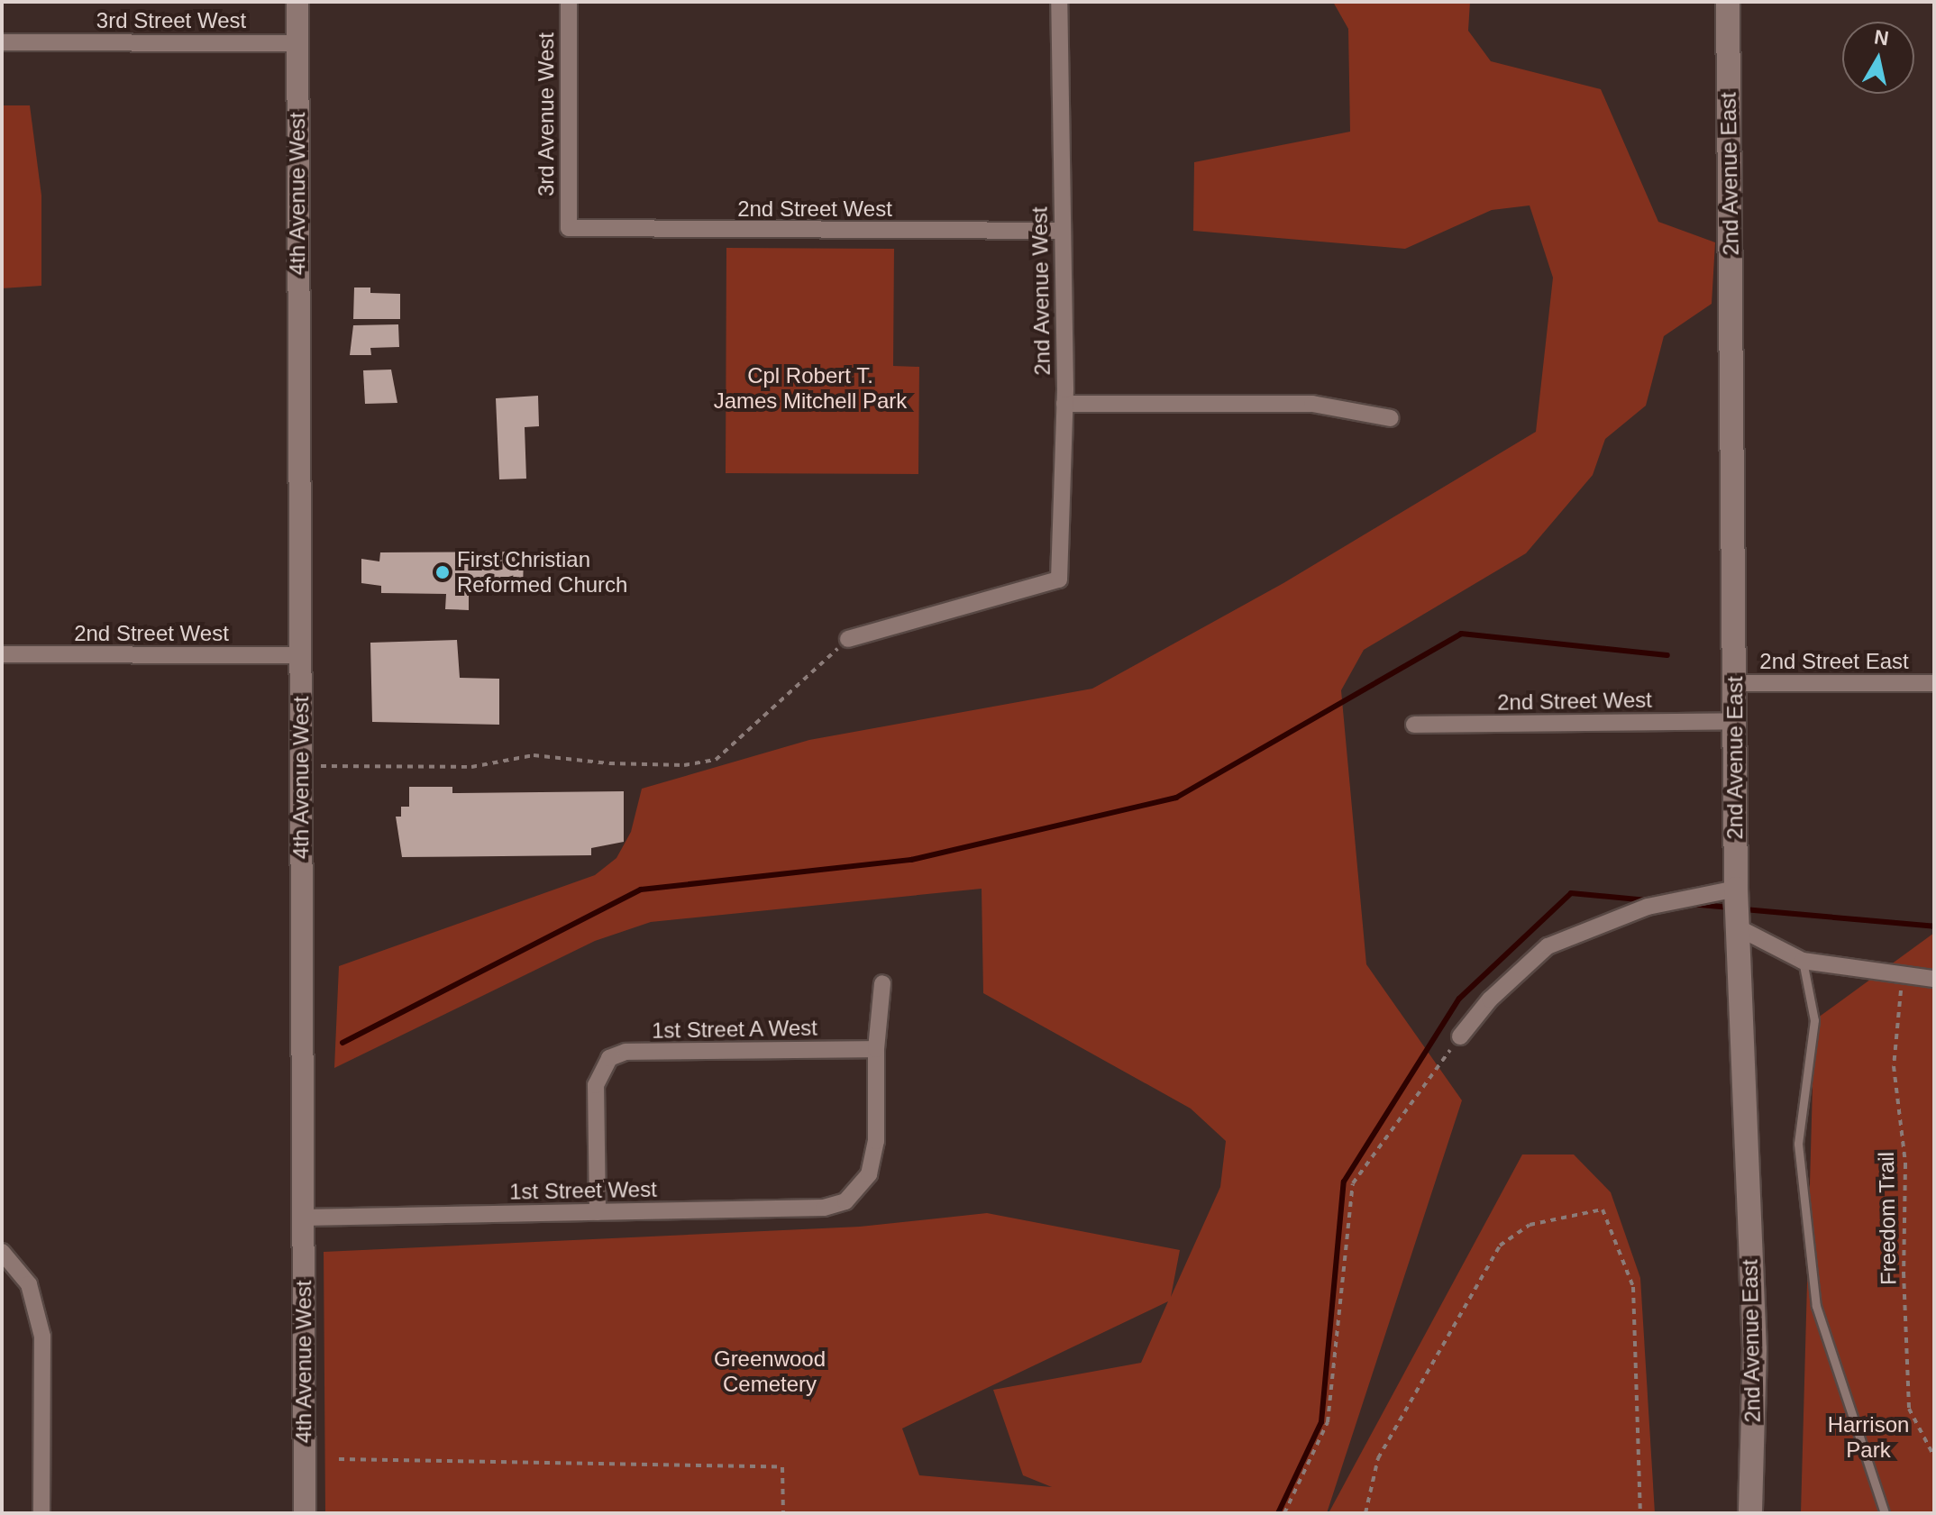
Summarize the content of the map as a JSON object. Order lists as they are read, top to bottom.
{
  "streets": {
    "main road": ["2nd Avenue East"],
    "street": [
      "3rd Street West",
      "3rd Avenue West",
      "4th Avenue West",
      "2nd Street West",
      "2nd Avenue West",
      "2nd Street East",
      "1st Street A West",
      "1st Street West"
    ],
    "path": ["Freedom Trail"]
  },
  "crossings": [
    ["3rd Street West", "4th Avenue West"],
    ["3rd Avenue West", "2nd Street West"],
    ["2nd Avenue East", "2nd Street West"],
    ["2nd Avenue East", "2nd Street East"],
    ["4th Avenue West", "2nd Street West"],
    ["4th Avenue West", "1st Street West"],
    ["2nd Street West", "2nd Avenue West"],
    ["1st Street A West", "1st Street West"]
  ],
  "parks": ["Cpl Robert T. James Mitchell Park", "Greenwood Cemetery", "Harrison Park"],
  "places": ["First Christian Reformed Church"],
  "north": "top"
}
